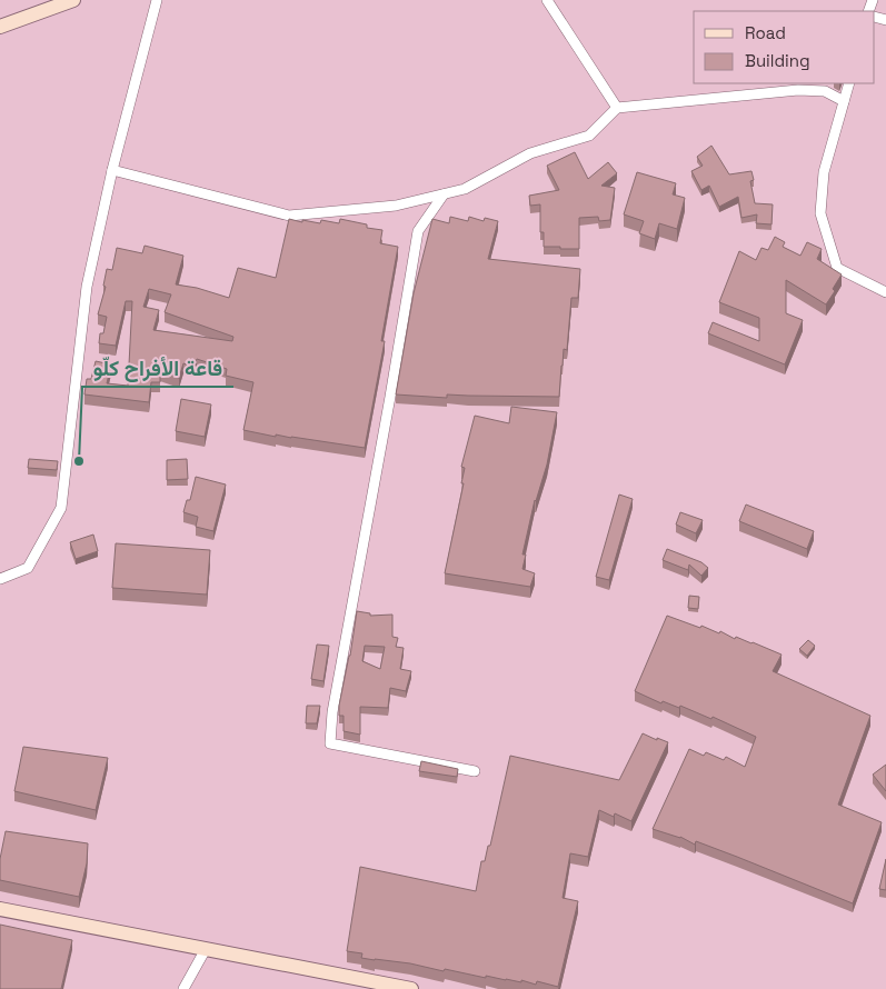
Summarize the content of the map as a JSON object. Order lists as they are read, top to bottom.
{
  "places": ["قاعة الأفراح كلّو"],
  "legend": ["Road", "Building"]
}
